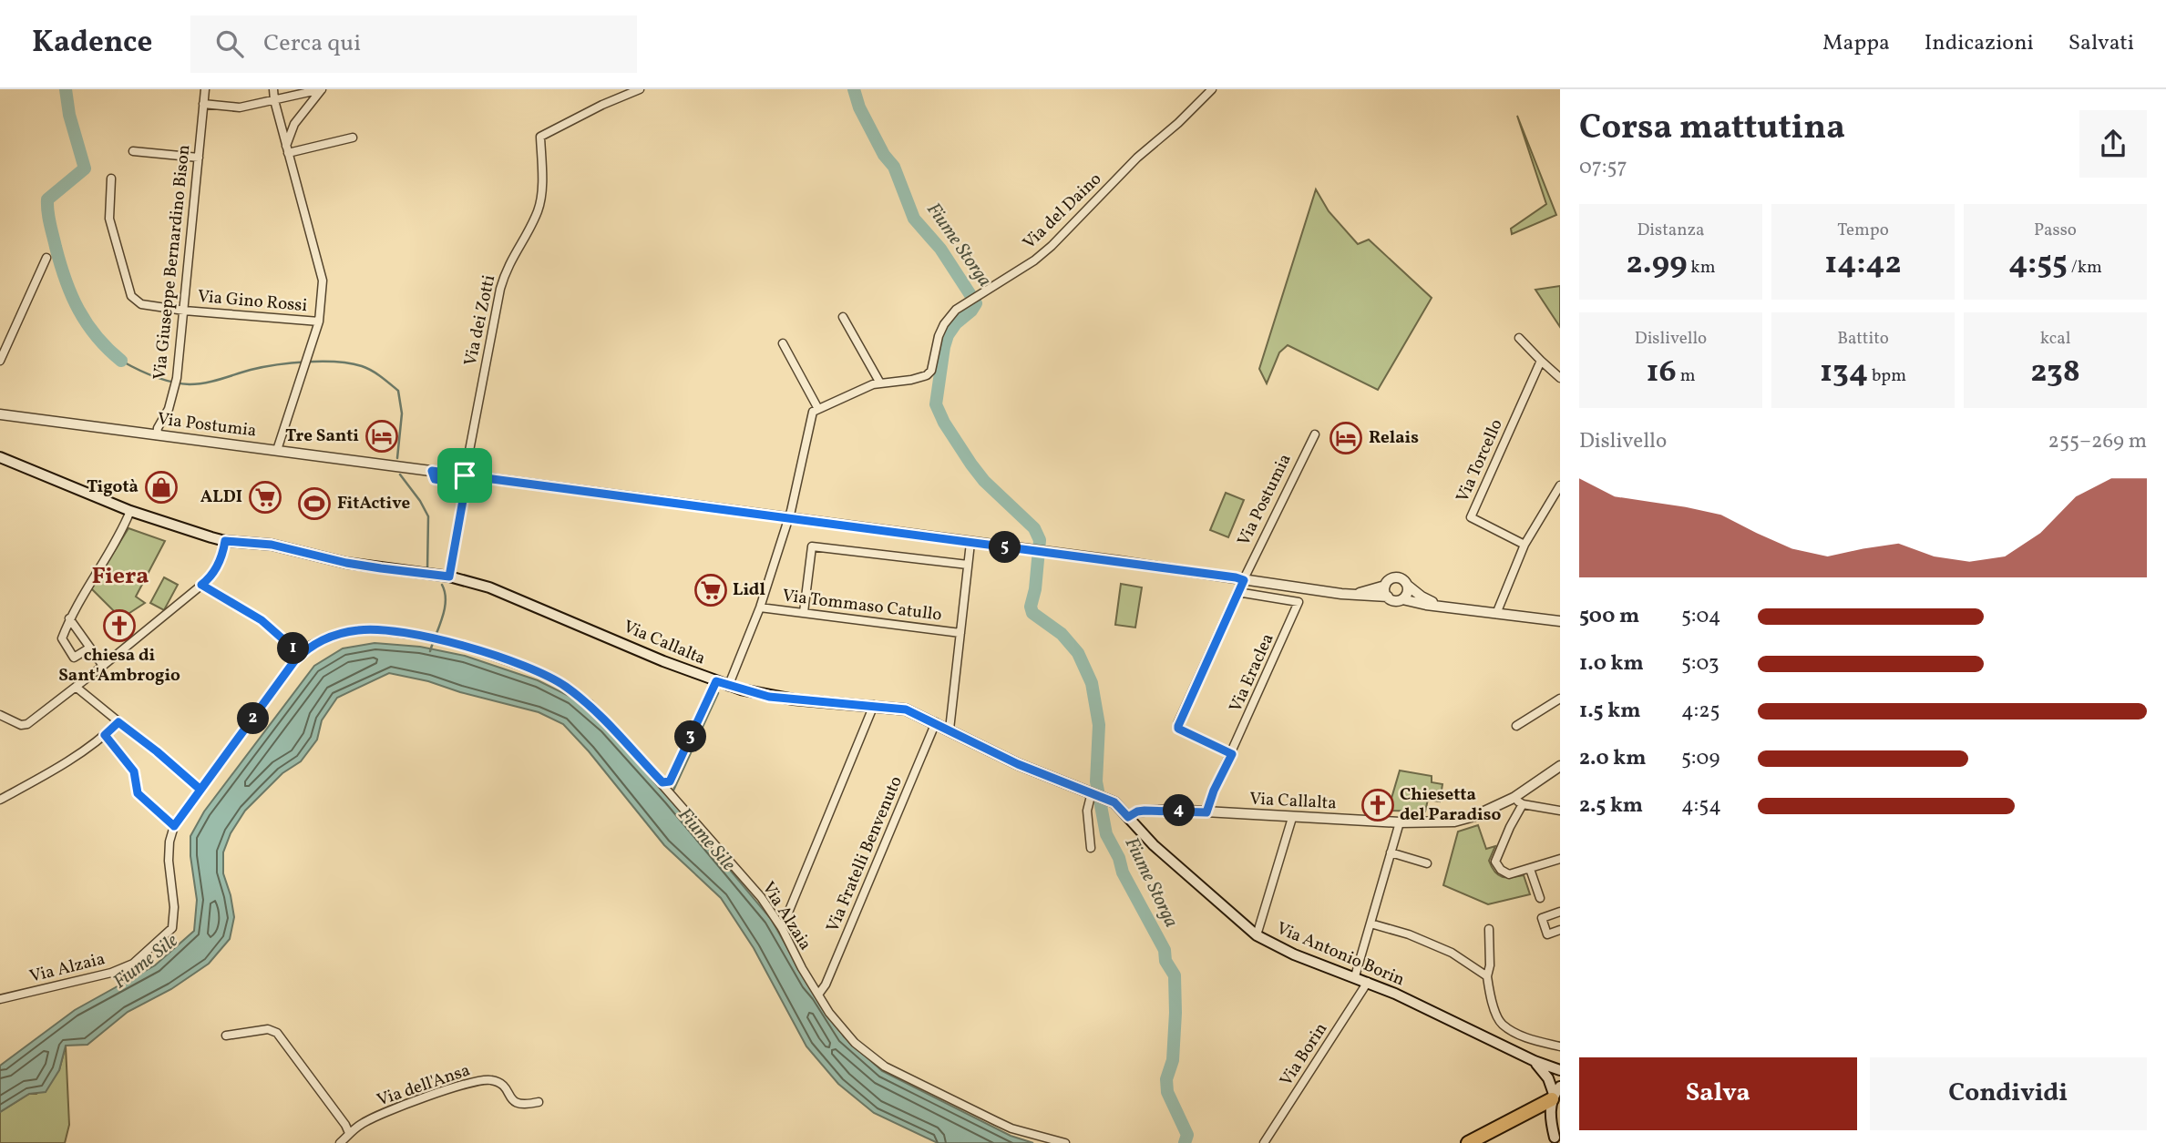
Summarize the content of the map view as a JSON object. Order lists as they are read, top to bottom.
{
  "streets": {
    "main road": ["Via Callalta", "Via Antonio Borin"],
    "street": [
      "Via del Daino",
      "Via Giuseppe Bernardino Bison",
      "Via Gino Rossi",
      "Via dei Zotti",
      "Via Postumia",
      "Via Torcello",
      "Via Tommaso Catullo",
      "Via Eraclea",
      "Via Fratelli Benvenuto",
      "Via Alzaia",
      "Via Borin",
      "Via dell'Ansa"
    ]
  },
  "crossings": [
    ["Via Giuseppe Bernardino Bison", "Via Gino Rossi"],
    ["Via Giuseppe Bernardino Bison", "Via Postumia"],
    ["Via dei Zotti", "Via Postumia"],
    ["Via Callalta", "Via Eraclea"],
    ["Via Callalta", "Via Fratelli Benvenuto"],
    ["Via Callalta", "Via Antonio Borin"],
    ["Via Fratelli Benvenuto", "Via Alzaia"],
    ["Via Antonio Borin", "Via Borin"]
  ],
  "districts": ["Fiera"],
  "water": ["Fiume Storga", "Fiume Sile"],
  "places": {
    "hotel": ["Tre Santi", "Relais"],
    "shop": ["Tigotà"],
    "supermarket": ["ALDI", "Lidl"],
    "sports": ["FitActive"],
    "church": ["chiesa di Sant'Ambrogio", "Chiesetta del Paradiso"]
  },
  "page": {
    "header": "Kadence",
    "search": "Cerca qui",
    "nav": ["Mappa", "Indicazioni", "Salvati"],
    "heading": ["Corsa mattutina", "07:57"],
    "stats": [
      ["Distanza", "2.99 km"],
      ["Tempo", "14:42"],
      ["Passo", "4:55 /km"],
      ["Dislivello", "16 m"],
      ["Battito", "134 bpm"],
      ["kcal", "238"]
    ],
    "chart": ["Dislivello", "255–269 m"],
    "pins": [
      "5",
      "1",
      "2",
      "3",
      "4"
    ],
    "list": [
      {
        "name": "500 m",
        "note": "5:04"
      },
      {
        "name": "1.0 km",
        "note": "5:03"
      },
      {
        "name": "1.5 km",
        "note": "4:25"
      },
      {
        "name": "2.0 km",
        "note": "5:09"
      },
      {
        "name": "2.5 km",
        "note": "4:54"
      }
    ],
    "buttons": ["Salva", "Condividi"]
  }
}
